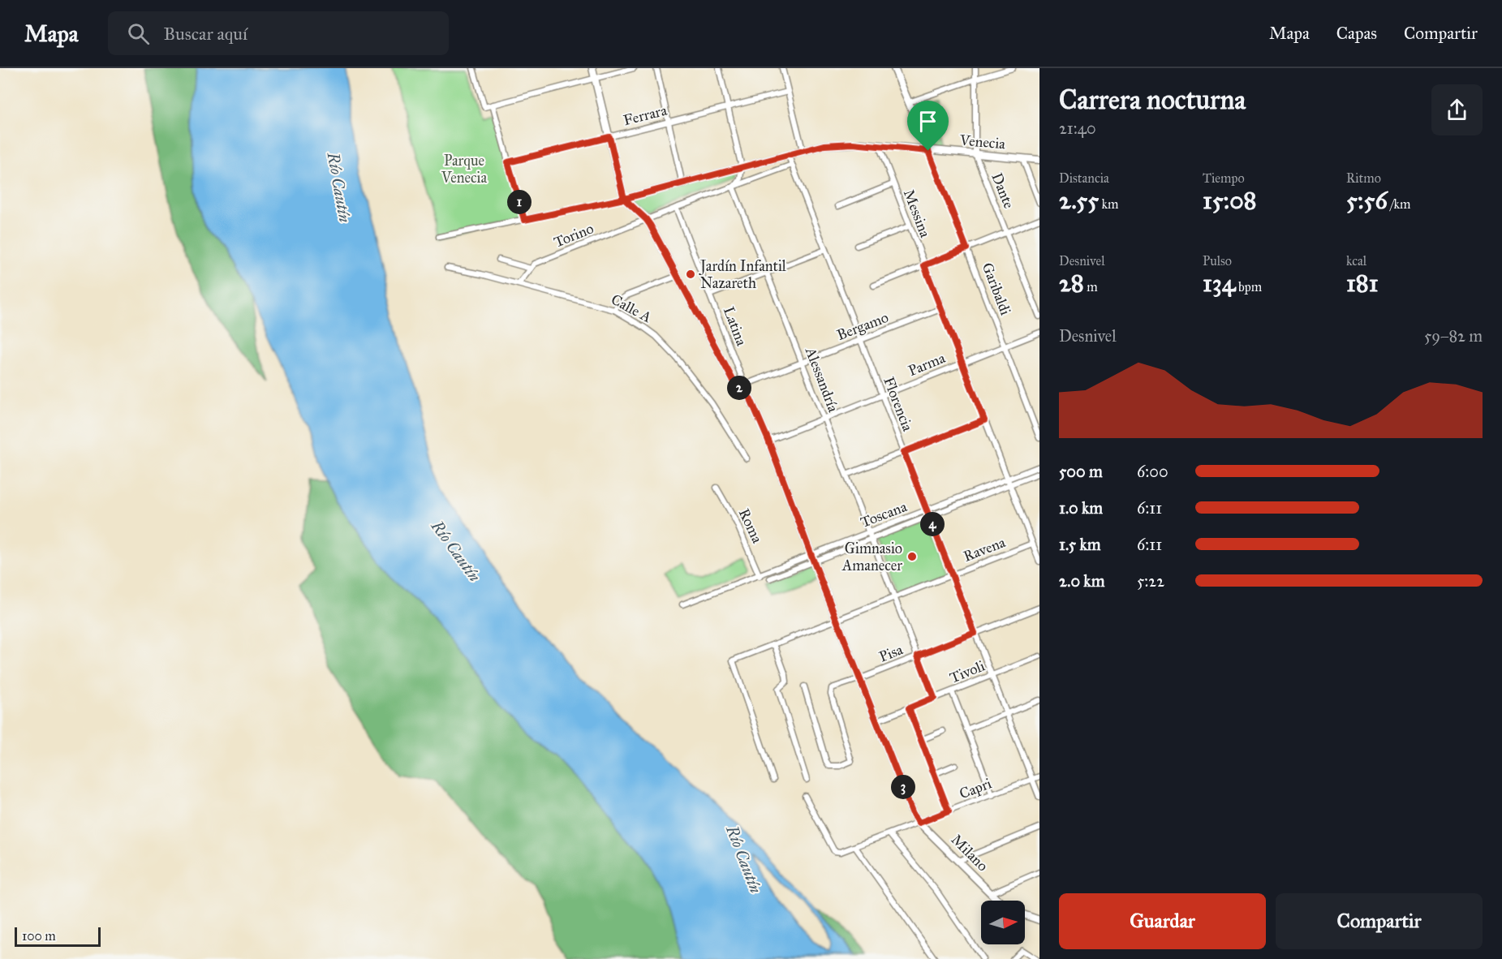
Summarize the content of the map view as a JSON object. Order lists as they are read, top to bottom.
{
  "streets": {
    "street": [
      "Ferrara",
      "Venecia",
      "Dante",
      "Messina",
      "Torino",
      "Garibaldi",
      "Calle A",
      "Latina",
      "Bergamo",
      "Parma",
      "Alessandría",
      "Florencia",
      "Toscana",
      "Roma",
      "Ravena",
      "Pisa",
      "Tivoli",
      "Capri",
      "Milano"
    ]
  },
  "crossings": [
    ["Venecia", "Dante"],
    ["Venecia", "Messina"],
    ["Venecia", "Garibaldi"],
    ["Venecia", "Florencia"],
    ["Venecia", "Milano"],
    ["Messina", "Bergamo"],
    ["Messina", "Parma"],
    ["Messina", "Toscana"],
    ["Messina", "Ravena"],
    ["Torino", "Calle A"],
    ["Torino", "Milano"],
    ["Garibaldi", "Parma"],
    ["Latina", "Bergamo"],
    ["Latina", "Milano"],
    ["Bergamo", "Alessandría"],
    ["Bergamo", "Florencia"],
    ["Bergamo", "Milano"],
    ["Parma", "Alessandría"],
    ["Parma", "Florencia"],
    ["Parma", "Milano"],
    ["Alessandría", "Toscana"],
    ["Alessandría", "Ravena"],
    ["Alessandría", "Pisa"],
    ["Alessandría", "Tivoli"],
    ["Florencia", "Toscana"],
    ["Florencia", "Ravena"],
    ["Florencia", "Pisa"],
    ["Florencia", "Tivoli"],
    ["Florencia", "Capri"],
    ["Toscana", "Roma"],
    ["Toscana", "Milano"],
    ["Ravena", "Milano"],
    ["Pisa", "Milano"],
    ["Tivoli", "Milano"],
    ["Capri", "Milano"]
  ],
  "water": ["Río Cautín"],
  "parks": ["Parque Venecia"],
  "places": ["Jardín Infantil Nazareth", "Gimnasio Amanecer"],
  "scale_bar": "100 m",
  "north": "right",
  "page": {
    "header": "Mapa",
    "search": "Buscar aquí",
    "nav": ["Mapa", "Capas", "Compartir"],
    "heading": ["Carrera nocturna", "21:40"],
    "stats": [
      ["Distancia", "2.55 km"],
      ["Tiempo", "15:08"],
      ["Ritmo", "5:56 /km"],
      ["Desnivel", "28 m"],
      ["Pulso", "134 bpm"],
      ["kcal", "181"]
    ],
    "pins": [
      "1",
      "2",
      "4",
      "3"
    ],
    "chart": ["Desnivel", "59–82 m"],
    "list": [
      {
        "name": "500 m",
        "note": "6:00"
      },
      {
        "name": "1.0 km",
        "note": "6:11"
      },
      {
        "name": "1.5 km",
        "note": "6:11"
      },
      {
        "name": "2.0 km",
        "note": "5:22"
      }
    ],
    "buttons": ["Guardar", "Compartir"],
    "scale": "100 m"
  }
}
